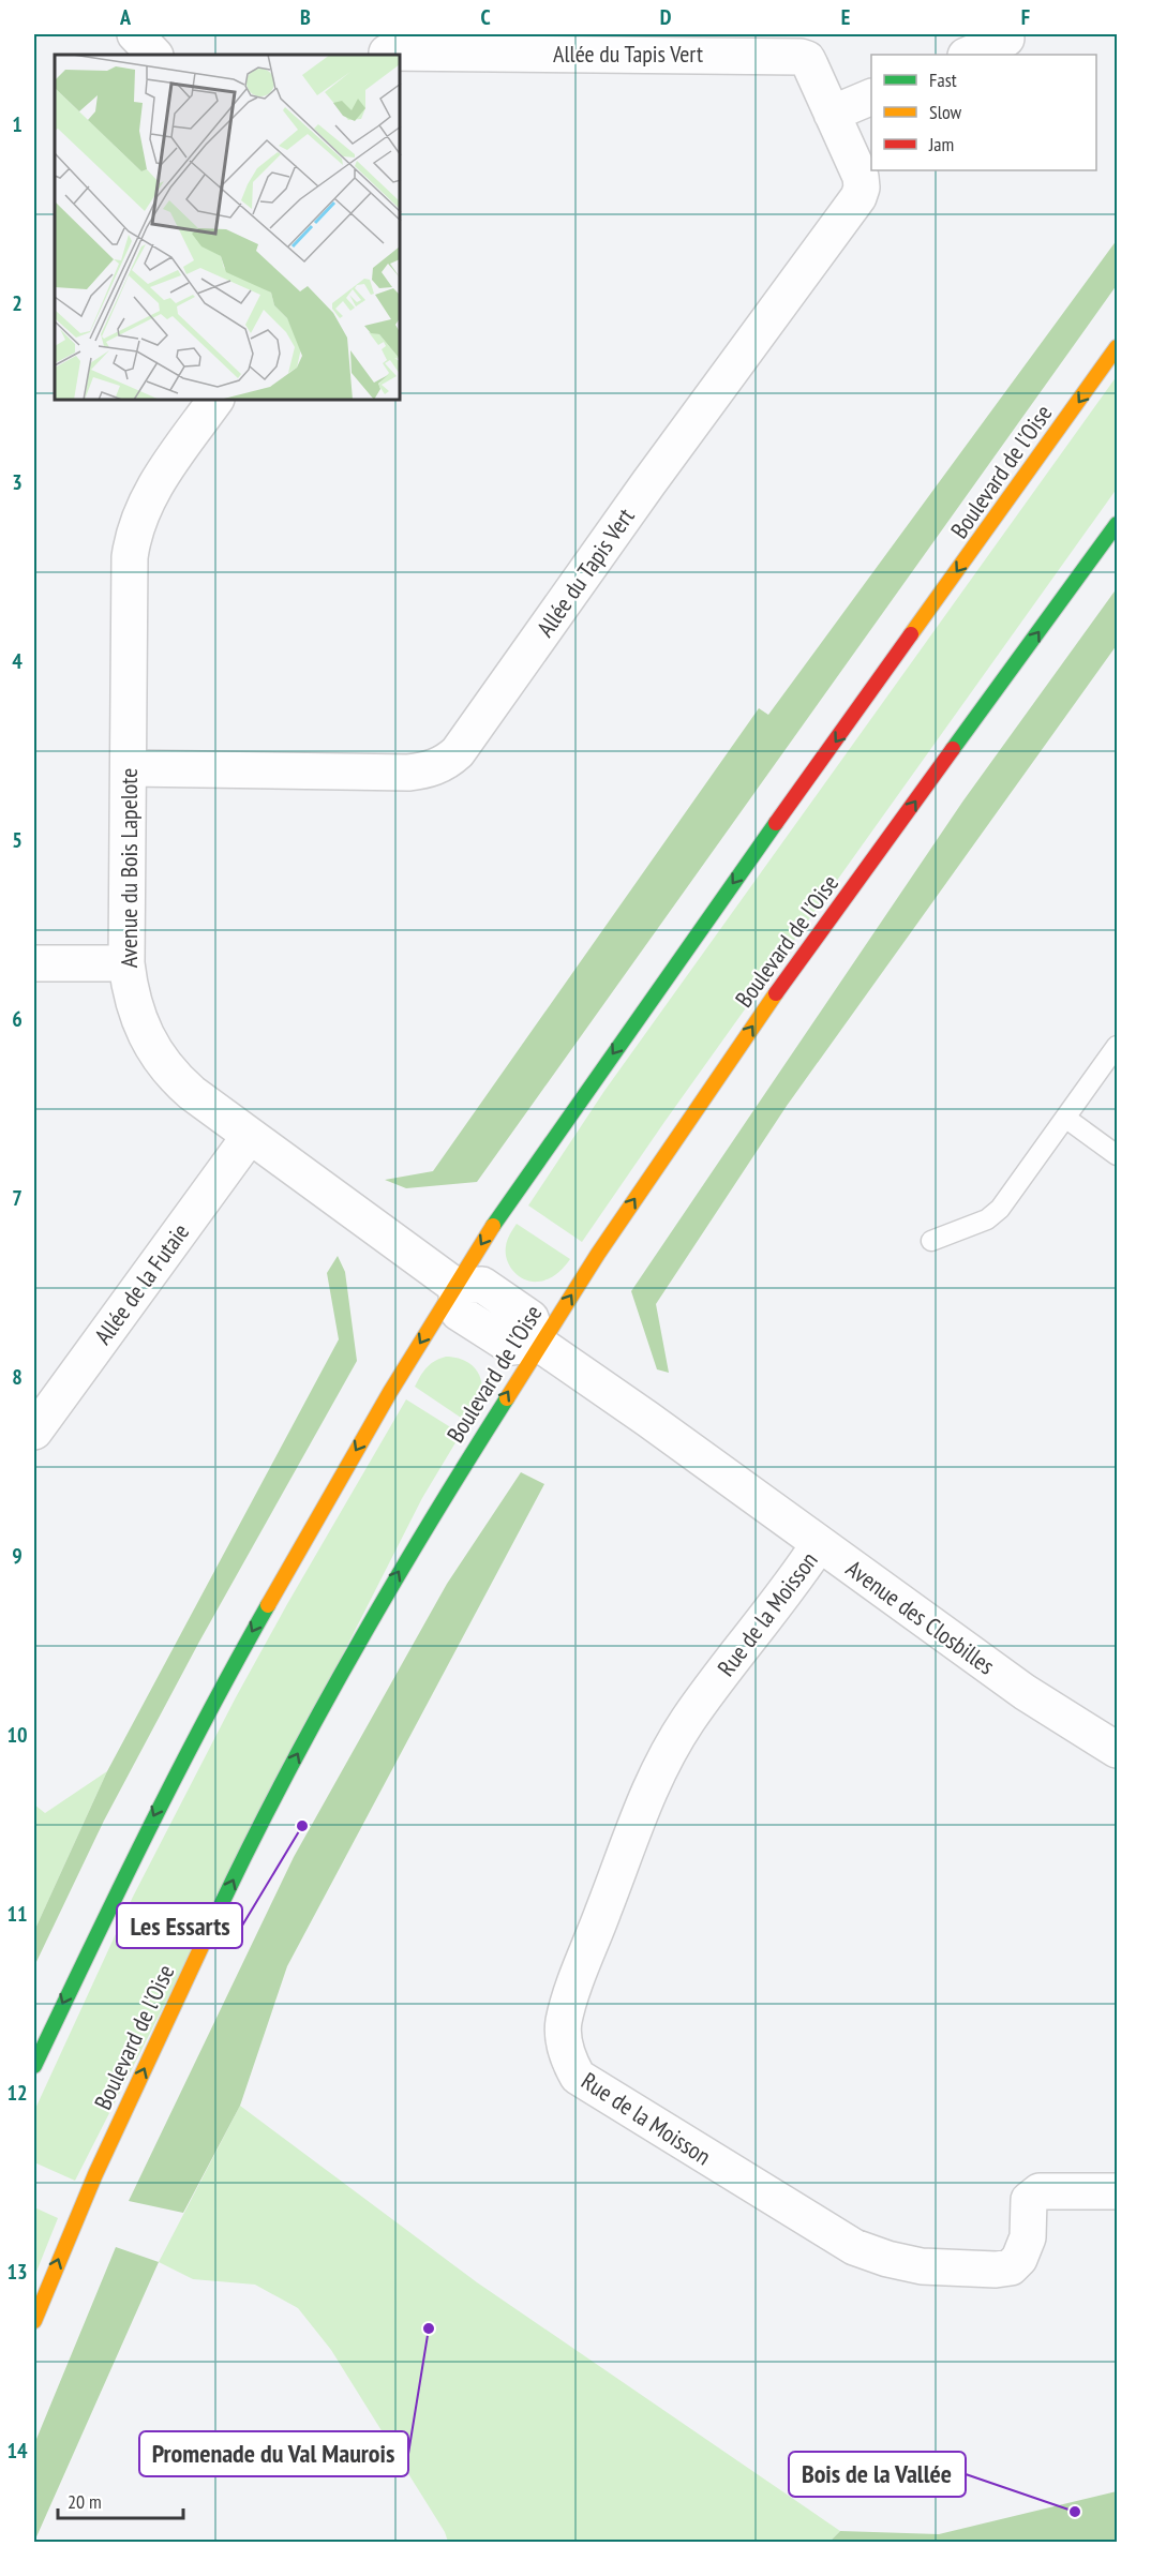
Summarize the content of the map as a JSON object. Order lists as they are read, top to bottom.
{
  "streets": {
    "main road": ["Boulevard de l'Oise"],
    "street": [
      "Allée du Tapis Vert",
      "Avenue du Bois Lapelote",
      "Allée de la Futaie",
      "Rue de la Moisson",
      "Avenue des Closbilles"
    ]
  },
  "crossings": [
    ["Allée du Tapis Vert", "Avenue du Bois Lapelote"],
    ["Boulevard de l'Oise", "Avenue du Bois Lapelote"],
    ["Boulevard de l'Oise", "Avenue des Closbilles"],
    ["Avenue du Bois Lapelote", "Allée de la Futaie"],
    ["Rue de la Moisson", "Avenue des Closbilles"]
  ],
  "places": ["Les Essarts", "Promenade du Val Maurois", "Bois de la Vallée"],
  "legend": ["Fast", "Slow", "Jam"],
  "scale_bar": "20 m",
  "grid": {
    "columns": [
      "A",
      "B",
      "C",
      "D",
      "E",
      "F"
    ],
    "rows": [
      "1",
      "2",
      "3",
      "4",
      "5",
      "6",
      "7",
      "8",
      "9",
      "10",
      "11",
      "12",
      "13",
      "14"
    ]
  }
}
